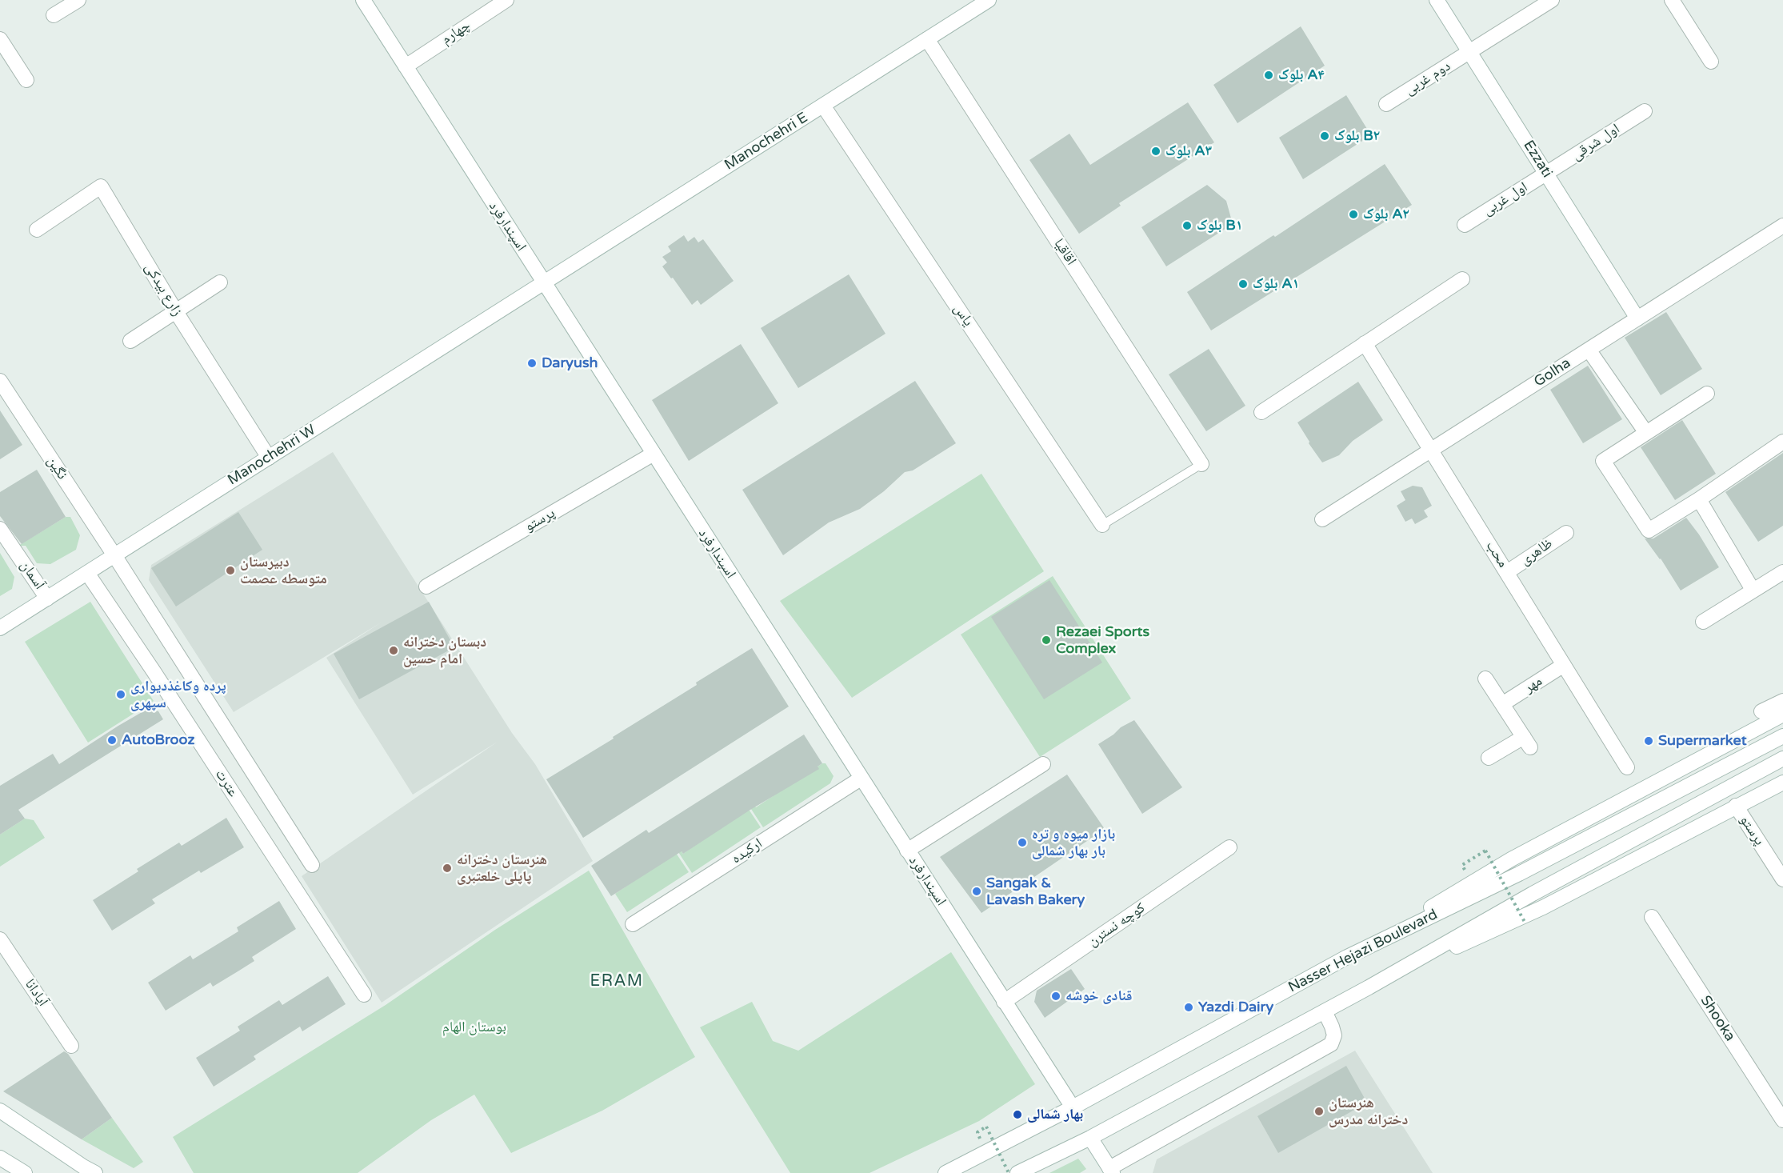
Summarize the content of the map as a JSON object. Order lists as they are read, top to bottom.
{
  "streets": {
    "street": [
      "چهارم",
      "دوم غربی",
      "Manochehri E",
      "اول شرقی",
      "Ezzati",
      "اول غربی",
      "اسپندارفرد",
      "اقاقیا",
      "زارع بیدکی",
      "یاس",
      "Golha",
      "Manochehri W",
      "نگین",
      "پرستو",
      "ظاهری",
      "محب",
      "آسمان",
      "مهر",
      "عترت",
      "ارکیده",
      "کوچه نسترن",
      "Nasser Hejazi Boulevard",
      "آپادانا",
      "Shooka"
    ]
  },
  "crossings": [
    ["چهارم", "اسپندارفرد"],
    ["دوم غربی", "Ezzati"],
    ["Manochehri E", "اسپندارفرد"],
    ["Manochehri E", "اقاقیا"],
    ["Manochehri E", "یاس"],
    ["Manochehri E", "Manochehri W"],
    ["اول شرقی", "Ezzati"],
    ["اول شرقی", "اول غربی"],
    ["Ezzati", "اول غربی"],
    ["Ezzati", "Golha"],
    ["اسپندارفرد", "Manochehri W"],
    ["اسپندارفرد", "پرستو"],
    ["اسپندارفرد", "ارکیده"],
    ["اسپندارفرد", "کوچه نسترن"],
    ["اسپندارفرد", "Nasser Hejazi Boulevard"],
    ["زارع بیدکی", "Manochehri W"],
    ["Golha", "محب"],
    ["Manochehri W", "نگین"],
    ["Manochehri W", "آسمان"],
    ["Manochehri W", "عترت"],
    ["ظاهری", "محب"],
    ["محب", "مهر"]
  ],
  "districts": ["ERAM"],
  "parks": ["بوستان الهام"],
  "places": [
    "بلوک A۴",
    "بلوک B۲",
    "بلوک A۳",
    "بلوک A۲",
    "بلوک B۱",
    "بلوک A۱",
    "Daryush",
    "دبیرستان متوسطه عصمت",
    "Rezaei Sports Complex",
    "دبستان دخترانه امام حسین",
    "پرده وکاغذدیواری سپهری",
    "AutoBrooz",
    "Supermarket",
    "بازار میوه و تره بار بهار شمالی",
    "هنرستان دخترانه پاپلی خلعتبری",
    "Sangak & Lavash Bakery",
    "قنادی خوشه",
    "Yazdi Dairy",
    "هنرستان دخترانه مدرس",
    "بهار شمالی"
  ]
}
